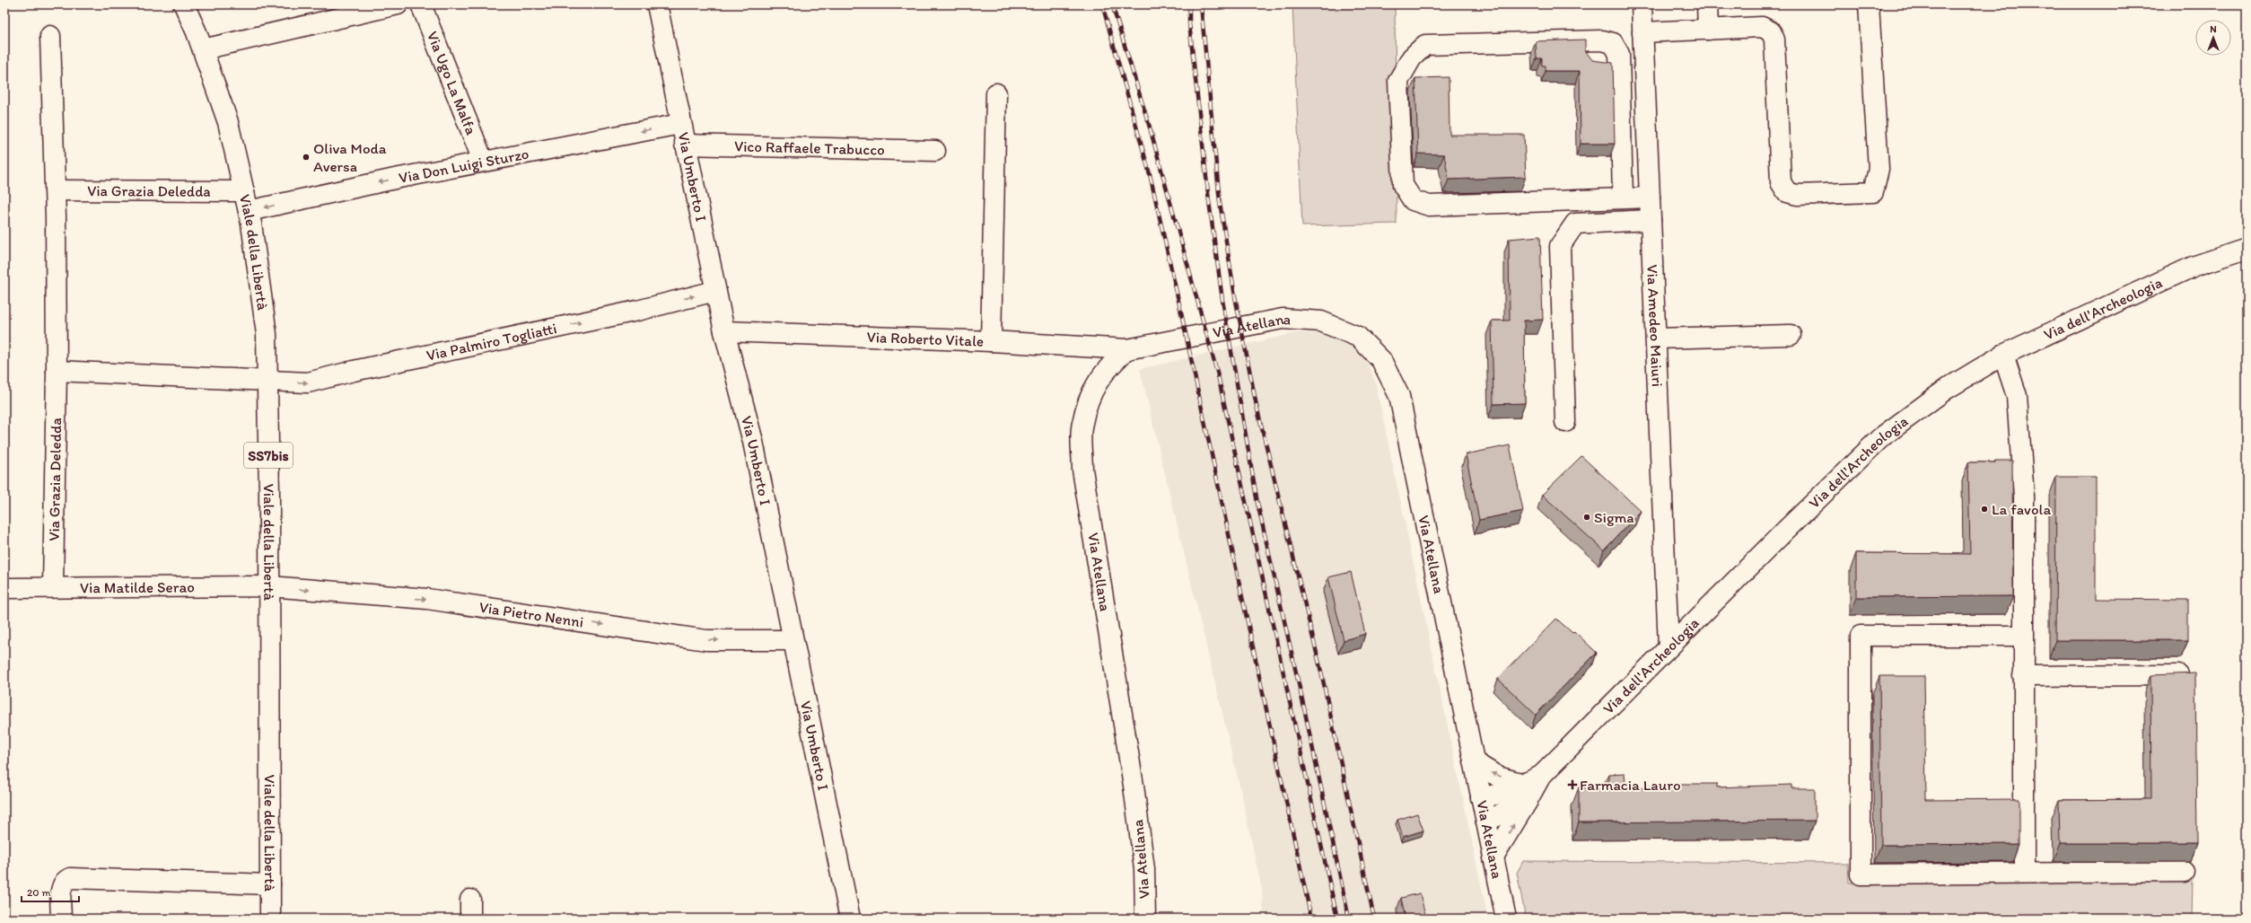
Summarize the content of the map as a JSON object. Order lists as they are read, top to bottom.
{
  "streets": {
    "street": [
      "Via Ugo La Malfa",
      "Vico Raffaele Trabucco",
      "Via Don Luigi Sturzo",
      "Via Umberto I",
      "Via Grazia Deledda",
      "Viale della Libertà",
      "Via dell'Archeologia",
      "Via Amedeo Maiuri",
      "Via Atellana",
      "Via Roberto Vitale",
      "Via Palmiro Togliatti",
      "SS7bis",
      "Via Matilde Serao",
      "Via Pietro Nenni"
    ]
  },
  "crossings": [
    ["Via Ugo La Malfa", "Via Don Luigi Sturzo"],
    ["Vico Raffaele Trabucco", "Via Umberto I"],
    ["Via Don Luigi Sturzo", "Via Umberto I"],
    ["Via Don Luigi Sturzo", "Viale della Libertà"],
    ["Via Umberto I", "Via Roberto Vitale"],
    ["Via Umberto I", "Via Palmiro Togliatti"],
    ["Via Umberto I", "Via Pietro Nenni"],
    ["Via Grazia Deledda", "Viale della Libertà"],
    ["Via Grazia Deledda", "Via Matilde Serao"],
    ["Viale della Libertà", "Via Palmiro Togliatti"],
    ["Viale della Libertà", "Via Matilde Serao"],
    ["Viale della Libertà", "Via Pietro Nenni"],
    ["Via dell'Archeologia", "Via Amedeo Maiuri"],
    ["Via dell'Archeologia", "Via Atellana"],
    ["Via Atellana", "Via Roberto Vitale"],
    ["Via Matilde Serao", "Via Pietro Nenni"]
  ],
  "one_way": ["Via Palmiro Togliatti", "Via Pietro Nenni"],
  "places": {
    "other": ["Oliva Moda Aversa", "La favola", "Sigma"],
    "health": ["Farmacia Lauro"]
  },
  "scale_bar": "20 m",
  "north": "top"
}
